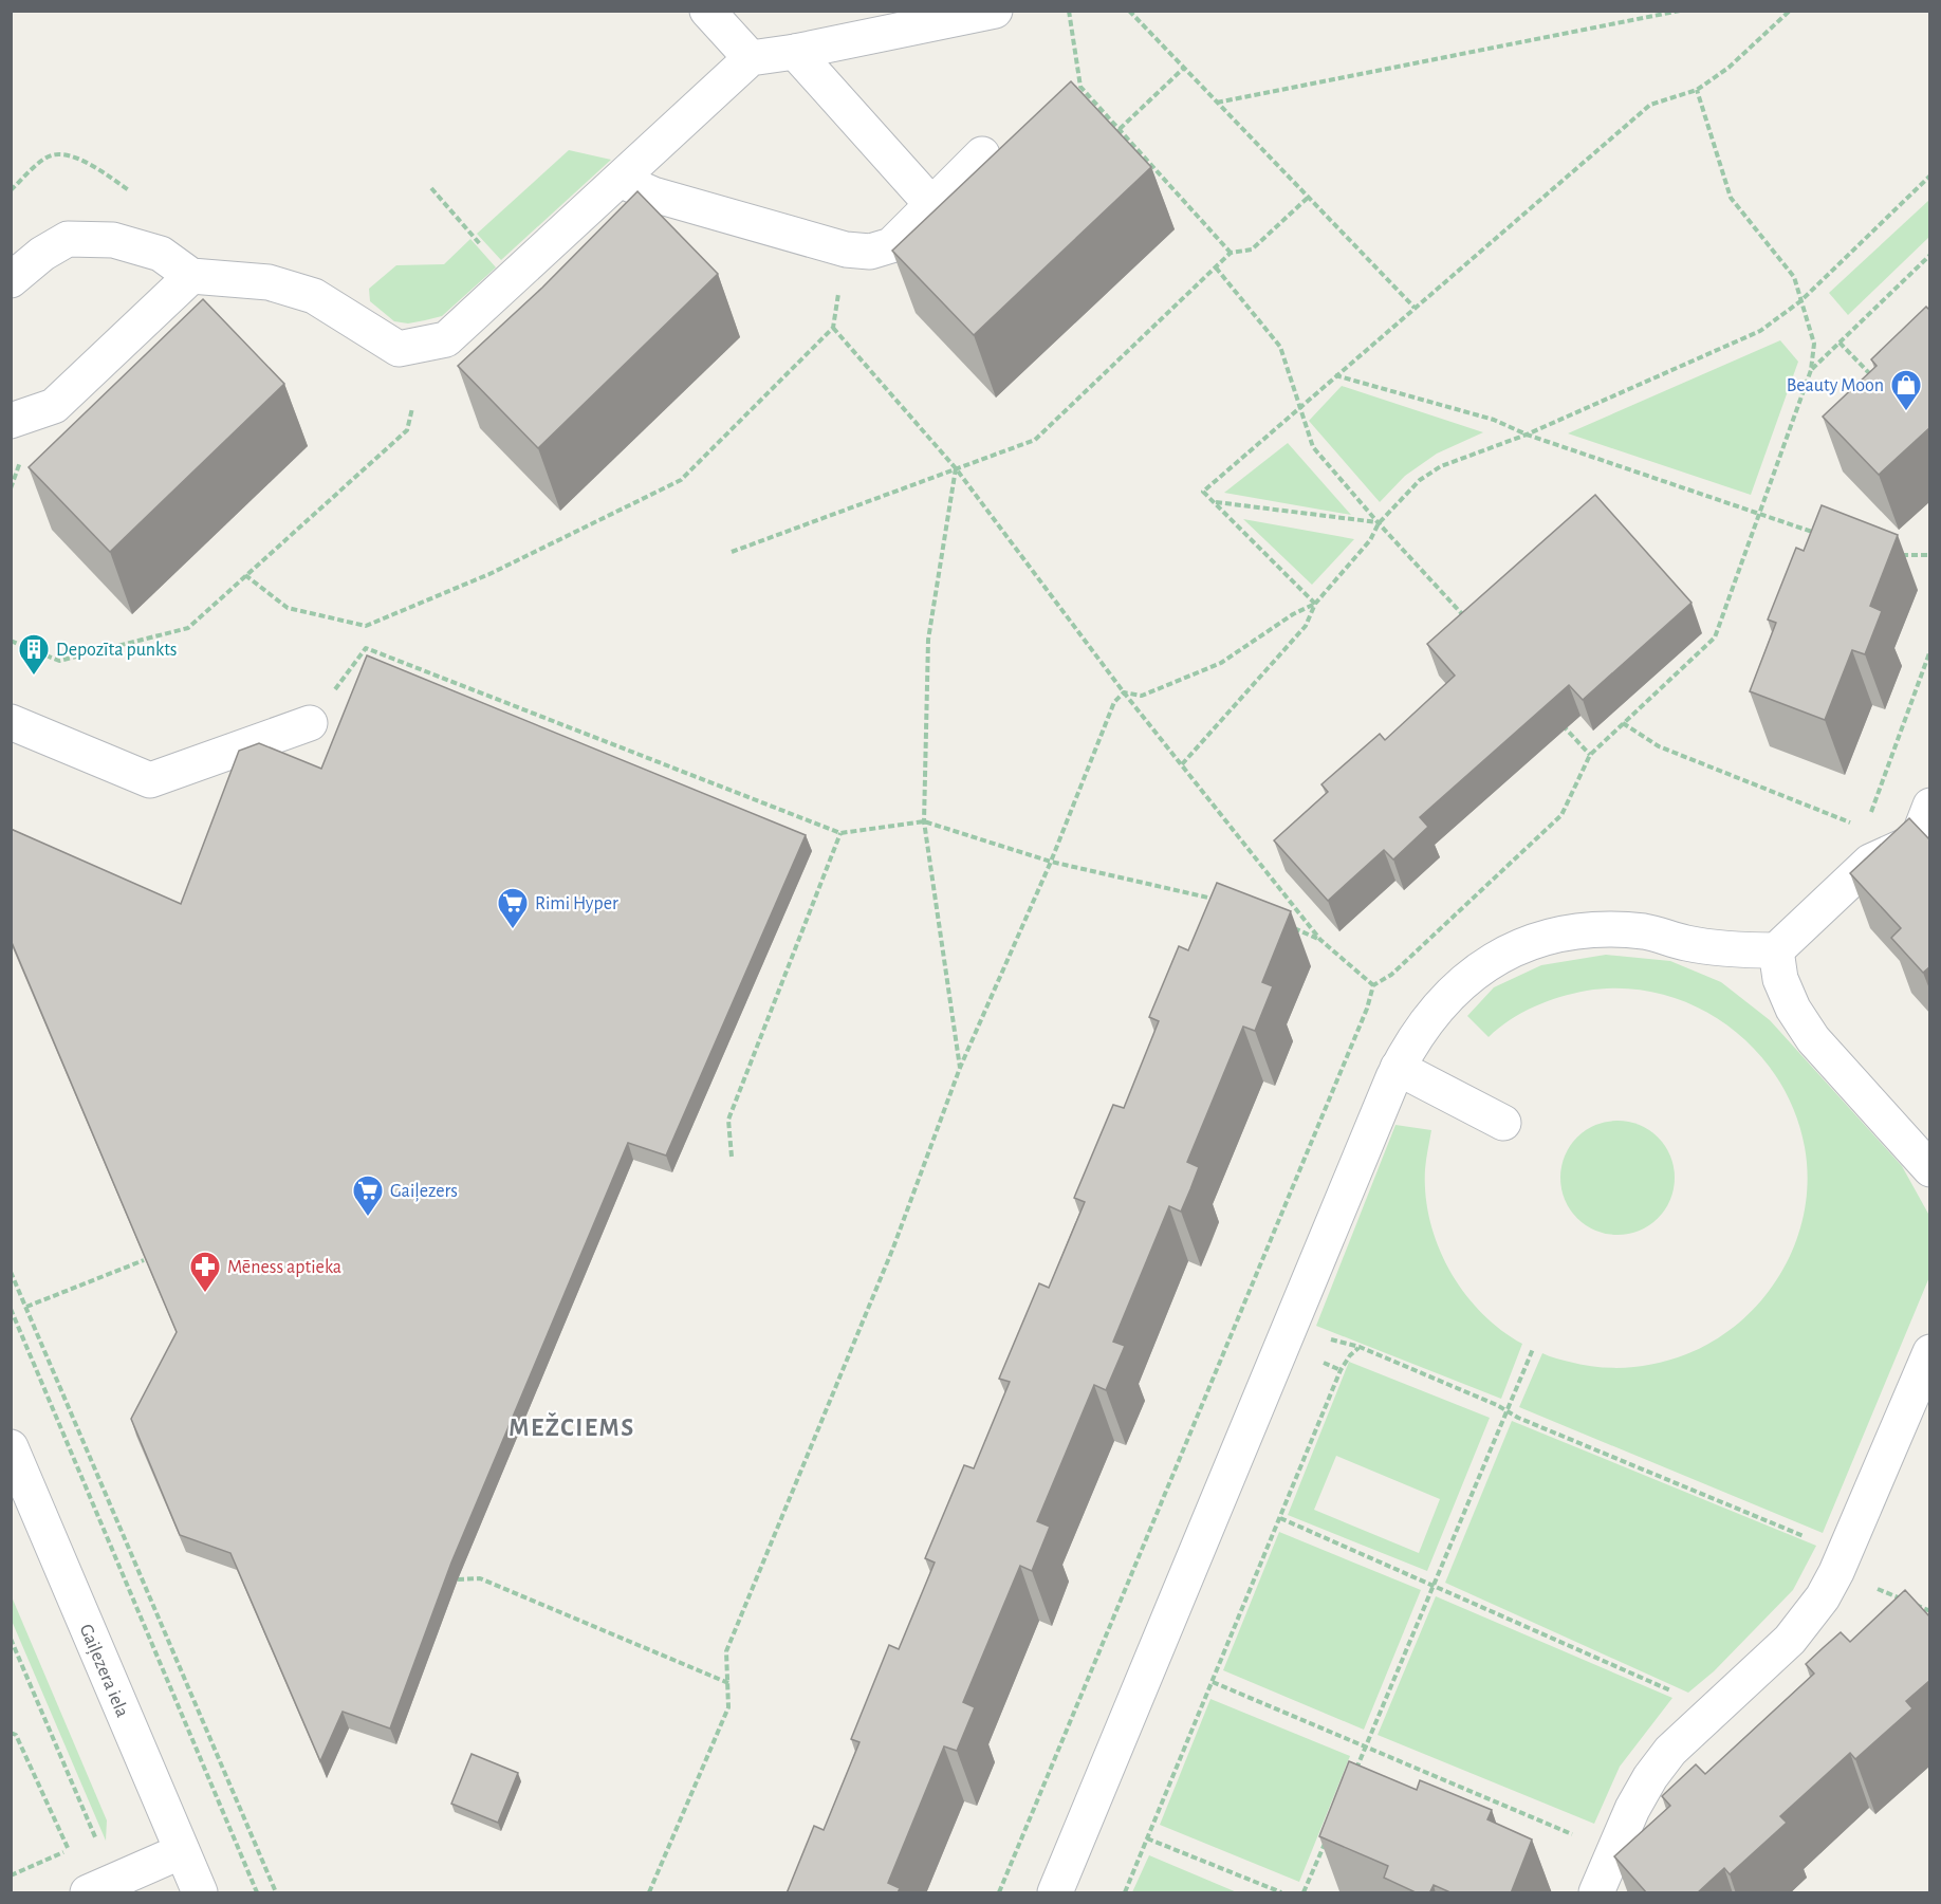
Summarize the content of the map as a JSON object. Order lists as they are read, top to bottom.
{
  "streets": {
    "street": ["Gaiļezera iela"]
  },
  "districts": ["MEŽCIEMS"],
  "places": {
    "shop": ["Beauty Moon"],
    "building": ["Depozīta punkts"],
    "supermarket": ["Rimi Hyper", "Gaiļezers"],
    "pharmacy": ["Mēness aptieka"]
  }
}
